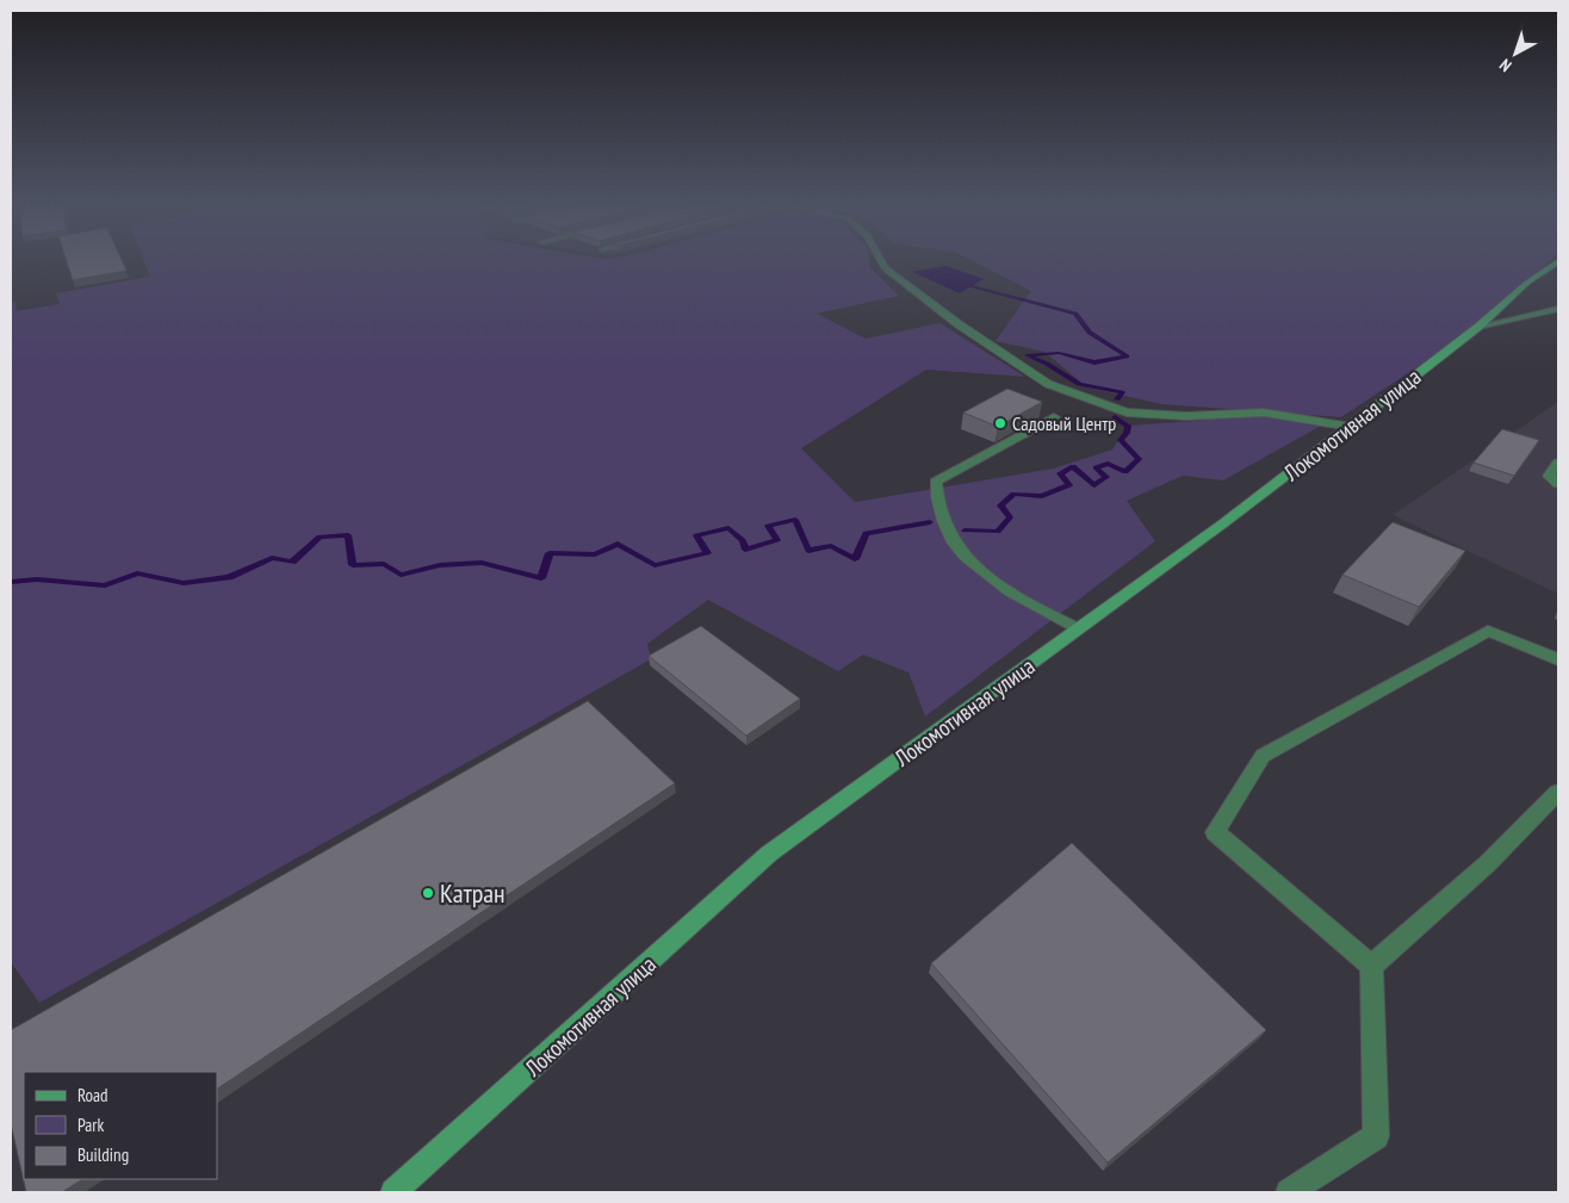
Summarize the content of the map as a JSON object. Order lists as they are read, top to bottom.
{
  "streets": {
    "street": ["Локомотивная улица"]
  },
  "places": ["Садовый Центр", "Катран"],
  "legend": ["Road", "Park", "Building"],
  "north": "bottom left"
}
